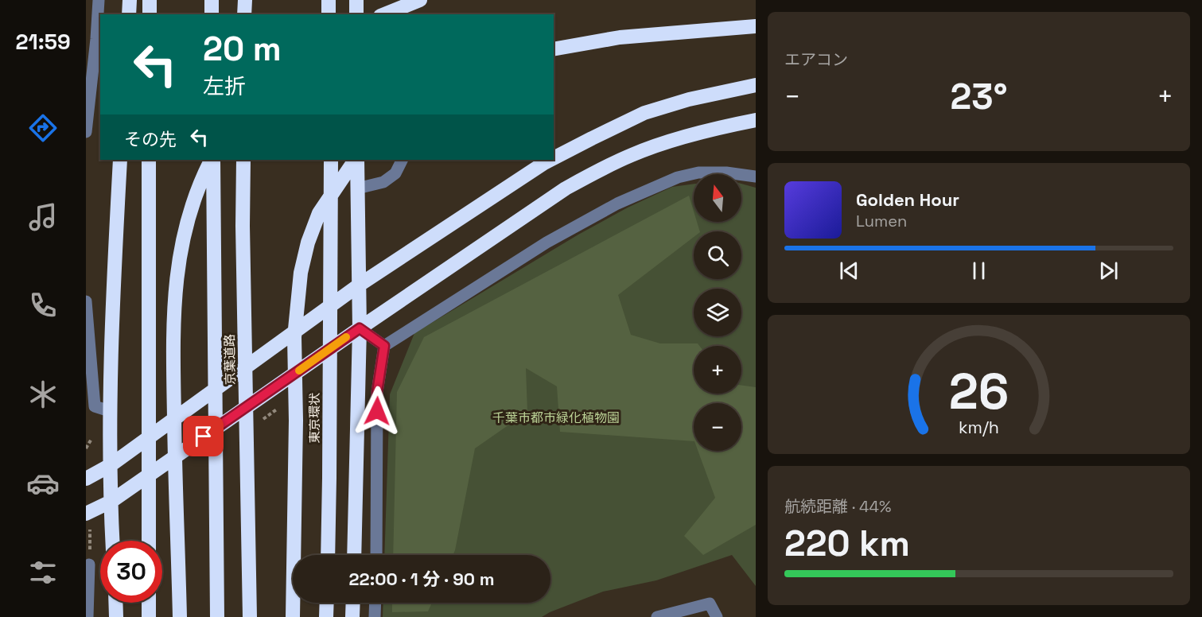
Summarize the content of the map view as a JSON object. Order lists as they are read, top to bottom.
{
  "streets": {
    "highway": ["京葉道路", "東京環状"]
  },
  "parks": ["千葉市都市緑化植物園"],
  "north": "top",
  "page": {
    "tabs": "21:59",
    "tile": [
      "エアコン",
      ["航続距離 · 44%", "220 km"]
    ],
    "turn": ["20 m", "左折"],
    "heat": ["−", "23°", "+"],
    "then": "その先",
    "map_buttons": ["+", "−"],
    "song": ["Golden Hour", "Lumen"],
    "limit": "30",
    "trip": "22:00 · 1 分 · 90 m",
    "gauge": ["26", "km/h"]
  }
}
